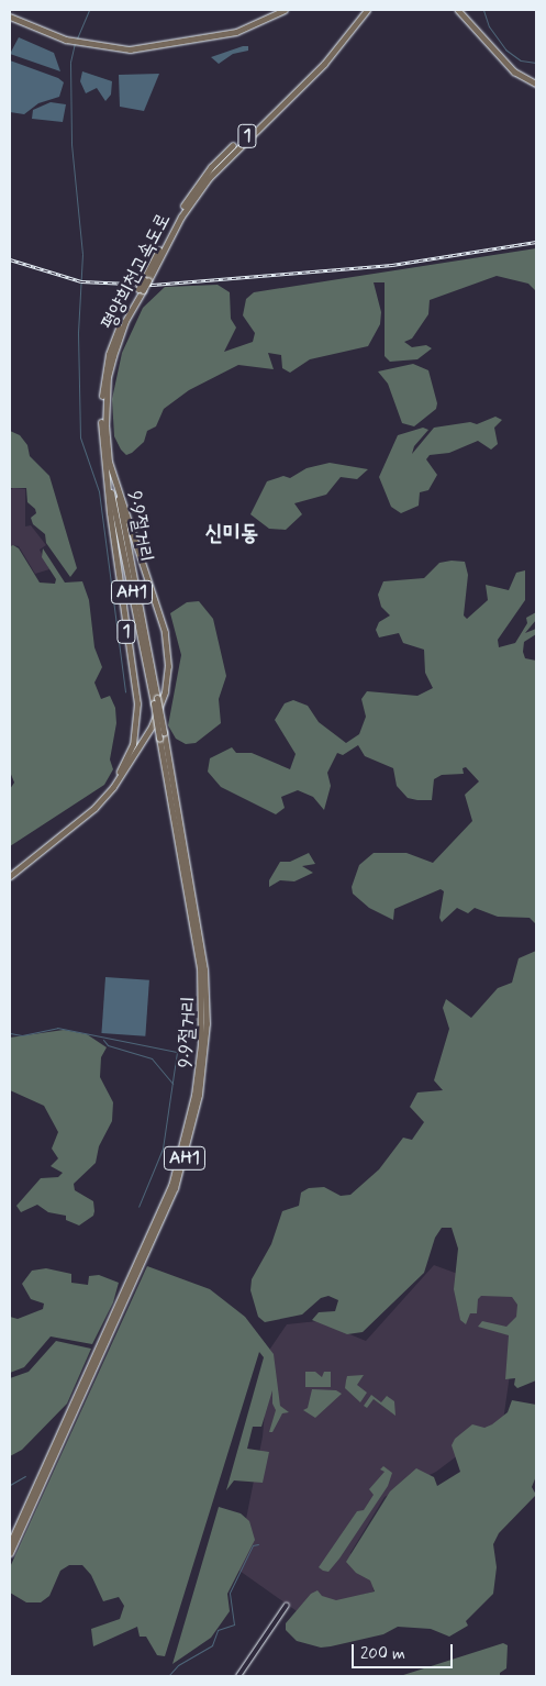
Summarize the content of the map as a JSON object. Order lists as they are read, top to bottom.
{
  "streets": {
    "highway": [
      "1",
      "평양희천고속도로",
      "9·9절거리",
      "AH1"
    ]
  },
  "crossings": [
    ["평양희천고속도로", "9·9절거리"]
  ],
  "districts": ["신미동"],
  "scale_bar": "200 m"
}
